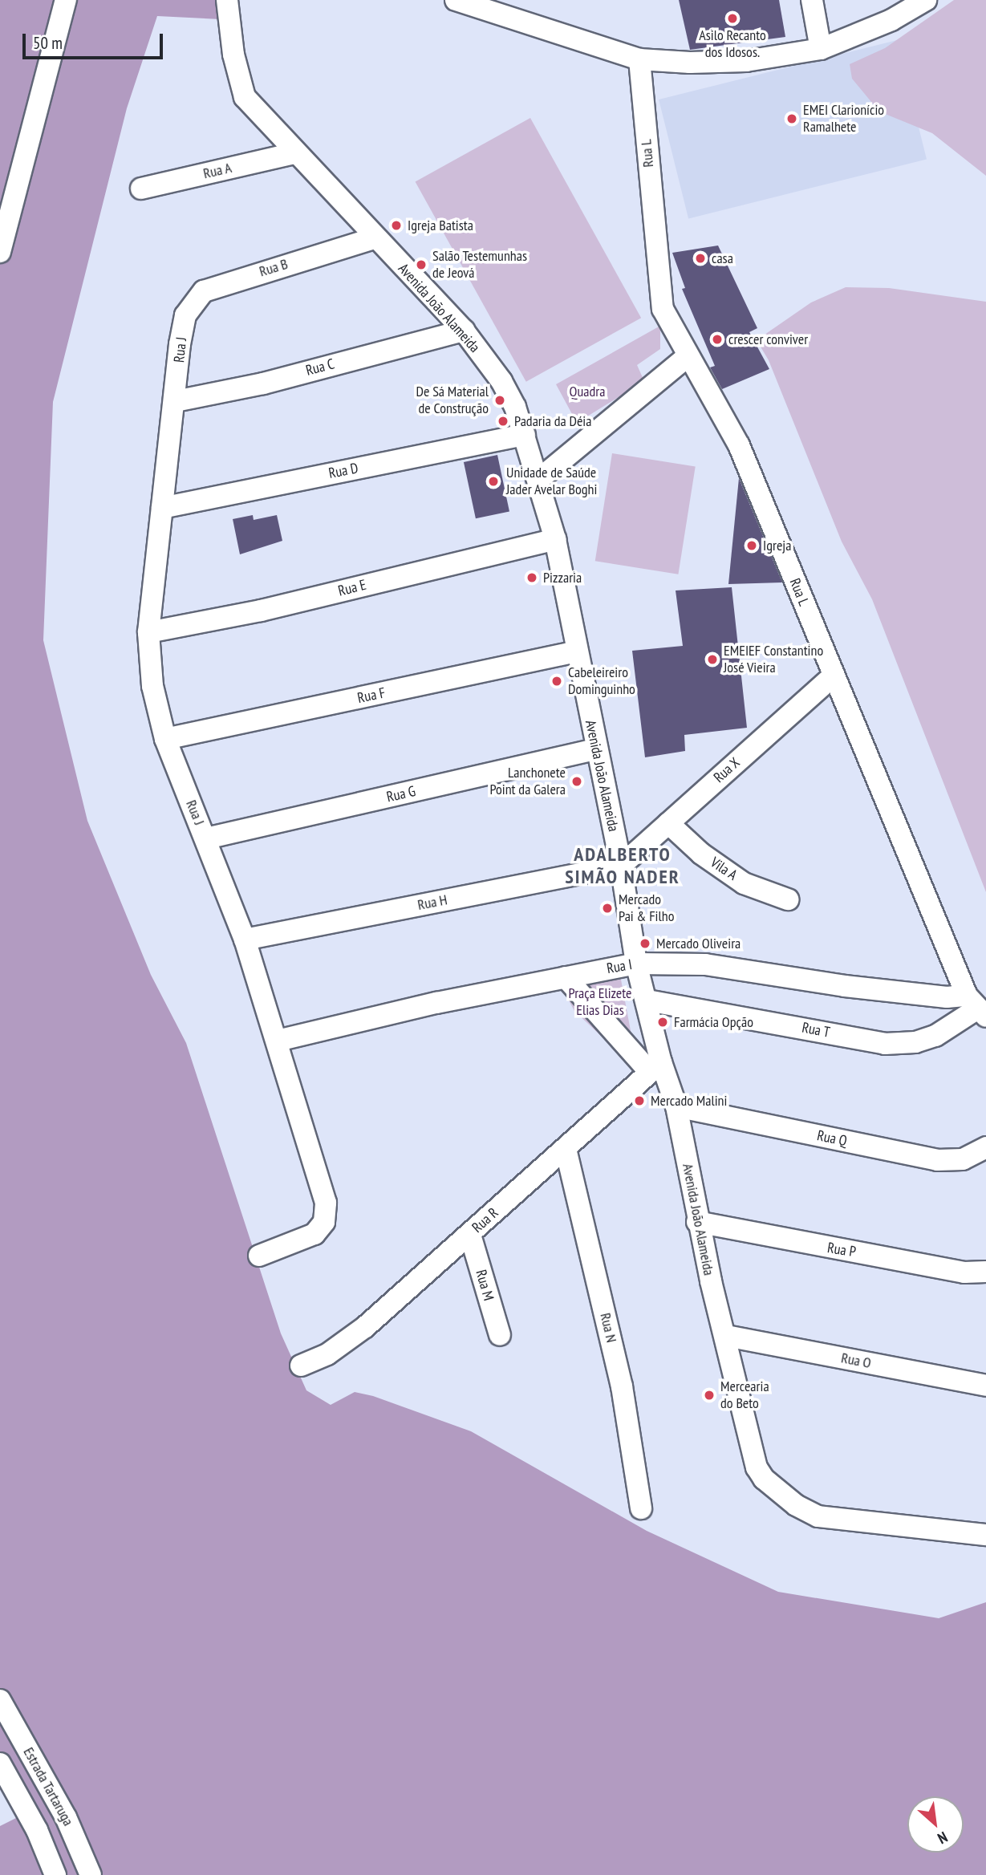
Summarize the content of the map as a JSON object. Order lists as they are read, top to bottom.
{
  "streets": {
    "street": [
      "Rua L",
      "Rua A",
      "Rua B",
      "Avenida João Alameida",
      "Rua J",
      "Rua C",
      "Rua D",
      "Rua E",
      "Rua F",
      "Rua X",
      "Rua G",
      "Vila A",
      "Rua H",
      "Rua I",
      "Rua T",
      "Rua Q",
      "Rua R",
      "Rua P",
      "Rua M",
      "Rua N",
      "Rua O",
      "Estrada Tartaruga"
    ]
  },
  "crossings": [
    ["Rua L", "Rua X"],
    ["Rua L", "Rua I"],
    ["Rua L", "Rua T"],
    ["Rua A", "Avenida João Alameida"],
    ["Rua B", "Avenida João Alameida"],
    ["Rua B", "Rua J"],
    ["Avenida João Alameida", "Rua C"],
    ["Avenida João Alameida", "Rua D"],
    ["Avenida João Alameida", "Rua E"],
    ["Avenida João Alameida", "Rua F"],
    ["Avenida João Alameida", "Rua X"],
    ["Avenida João Alameida", "Rua G"],
    ["Avenida João Alameida", "Rua H"],
    ["Avenida João Alameida", "Rua I"],
    ["Avenida João Alameida", "Rua T"],
    ["Avenida João Alameida", "Rua Q"],
    ["Avenida João Alameida", "Rua R"],
    ["Avenida João Alameida", "Rua P"],
    ["Avenida João Alameida", "Rua O"],
    ["Rua J", "Rua C"],
    ["Rua J", "Rua D"],
    ["Rua J", "Rua E"],
    ["Rua J", "Rua F"],
    ["Rua J", "Rua G"],
    ["Rua J", "Rua H"],
    ["Rua J", "Rua I"],
    ["Rua X", "Vila A"],
    ["Rua X", "Rua H"],
    ["Rua I", "Rua T"],
    ["Rua R", "Rua M"],
    ["Rua R", "Rua N"]
  ],
  "districts": ["ADALBERTO SIMÃO NADER"],
  "parks": ["Quadra", "Praça Elizete Elias Dias"],
  "places": [
    "Asilo Recanto dos Idosos.",
    "EMEI Clarionício Ramalhete",
    "Igreja Batista",
    "casa",
    "Salão Testemunhas de Jeová",
    "crescer conviver",
    "De Sá Material de Construção",
    "Padaria da Déia",
    "Unidade de Saúde Jader Avelar Boghi",
    "Igreja",
    "Pizzaria",
    "EMEIEF Constantino José Vieira",
    "Cabeleireiro Dominguinho",
    "Lanchonete Point da Galera",
    "Mercado Pai & Filho",
    "Mercado Oliveira",
    "Farmácia Opção",
    "Mercado Malini",
    "Mercearia do Beto"
  ],
  "scale_bar": "50 m",
  "north": "bottom right"
}
